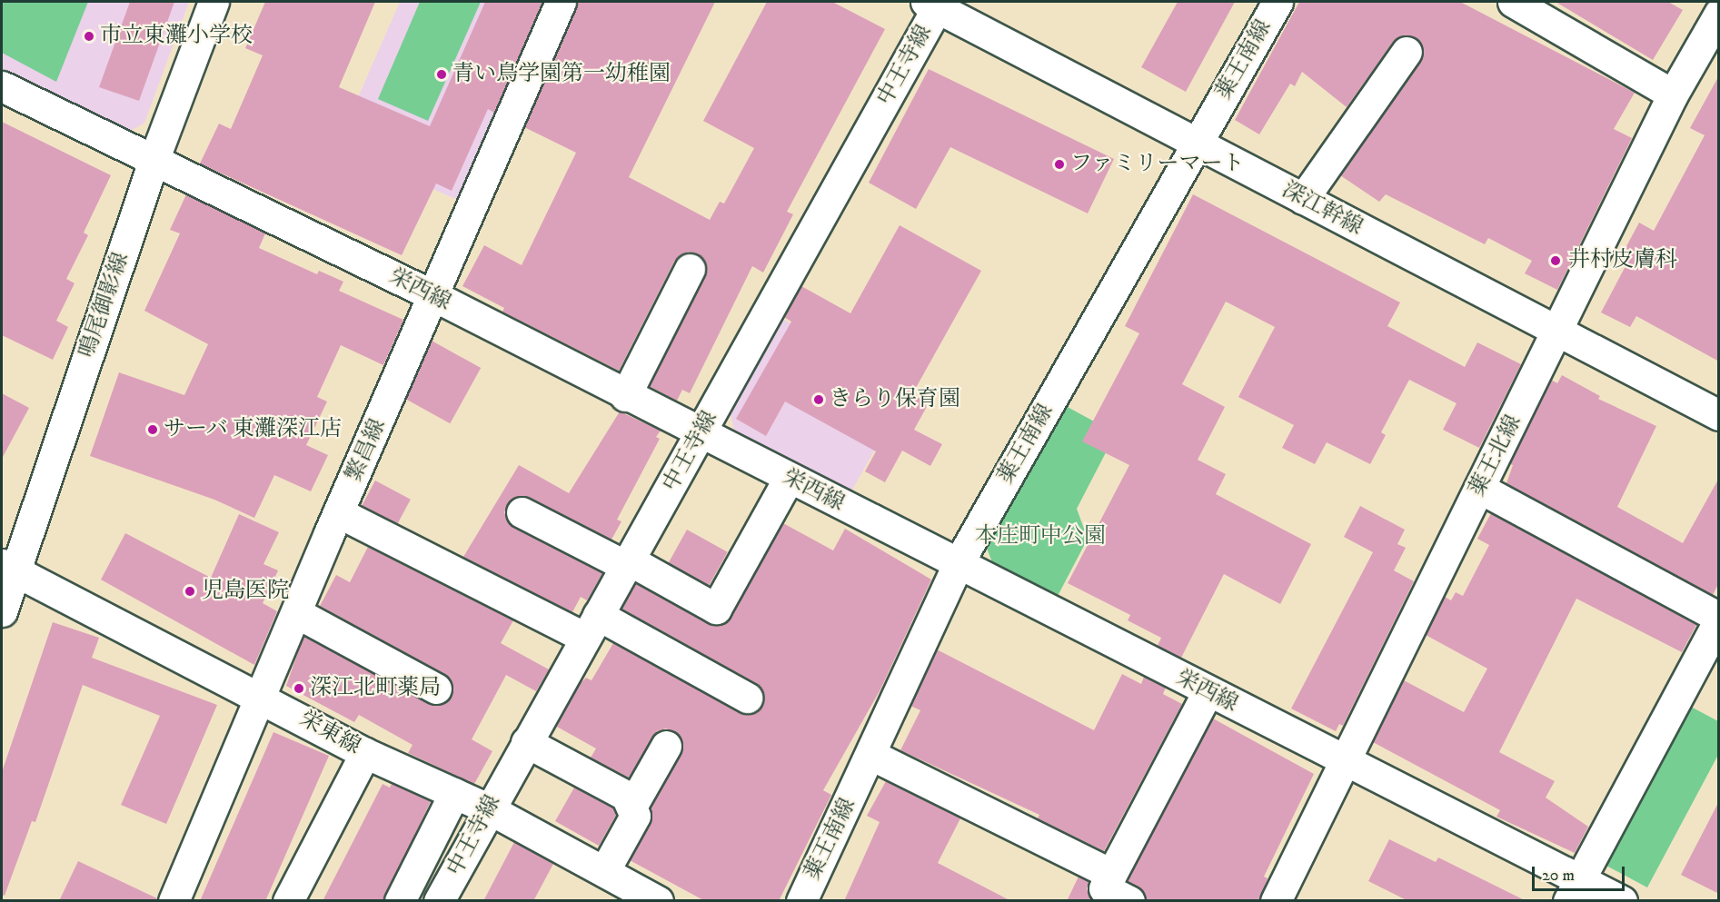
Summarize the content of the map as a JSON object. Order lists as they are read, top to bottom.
{
  "streets": {
    "street": [
      "薬王南線",
      "中王寺線",
      "深江幹線",
      "栄西線",
      "鳴尾御影線",
      "繁昌線",
      "薬王北線",
      "栄東線"
    ]
  },
  "crossings": [
    ["薬王南線", "深江幹線"],
    ["薬王南線", "栄西線"],
    ["中王寺線", "深江幹線"],
    ["中王寺線", "栄西線"],
    ["中王寺線", "栄東線"],
    ["深江幹線", "薬王北線"],
    ["栄西線", "鳴尾御影線"],
    ["栄西線", "繁昌線"],
    ["栄西線", "薬王北線"],
    ["鳴尾御影線", "栄東線"],
    ["繁昌線", "栄東線"]
  ],
  "parks": ["本庄町中公園"],
  "places": [
    "市立東灘小学校",
    "青い鳥学園第一幼稚園",
    "ファミリーマート",
    "井村皮膚科",
    "きらり保育園",
    "サーバ 東灘深江店",
    "児島医院",
    "深江北町薬局"
  ],
  "scale_bar": "20 m"
}
